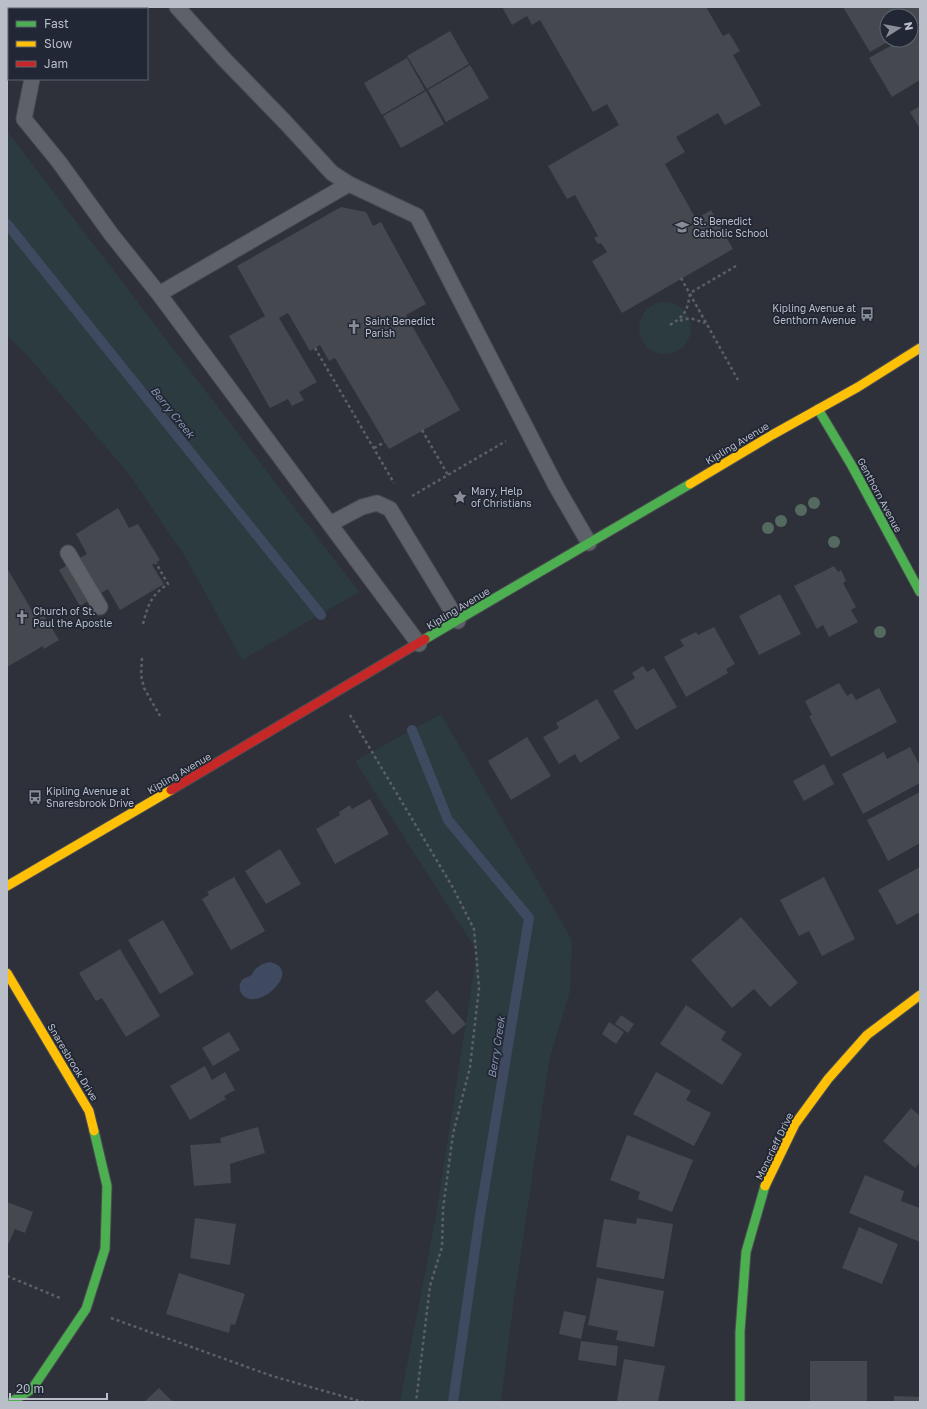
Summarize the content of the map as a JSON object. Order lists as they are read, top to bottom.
{
  "streets": {
    "street": [
      "Kipling Avenue",
      "Genthorn Avenue",
      "Snaresbrook Drive",
      "Moncrieff Drive"
    ]
  },
  "crossings": [
    ["Kipling Avenue", "Genthorn Avenue"]
  ],
  "water": ["Berry Creek"],
  "places": {
    "school or university": ["St. Benedict Catholic School"],
    "bus stop": ["Kipling Avenue at Genthorn Avenue", "Kipling Avenue at Snaresbrook Drive"],
    "church": ["Saint Benedict Parish", "Church of St. Paul the Apostle"],
    "place": ["Mary, Help of Christians"]
  },
  "legend": ["Fast", "Slow", "Jam"],
  "scale_bar": "20 m",
  "north": "right"
}
